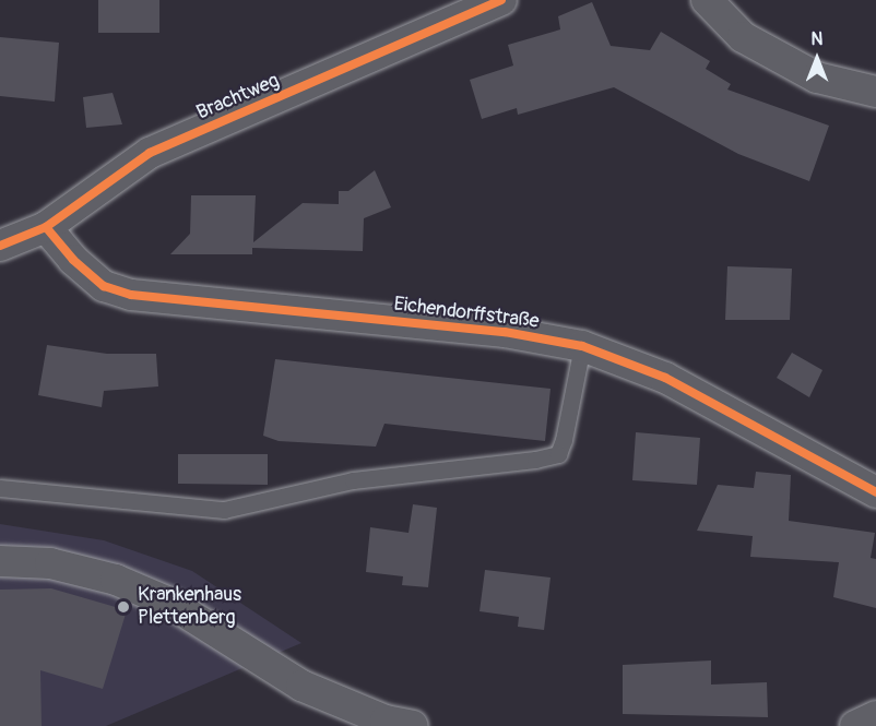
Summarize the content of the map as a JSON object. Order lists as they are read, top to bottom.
{
  "streets": {
    "street": ["Brachtweg", "Eichendorffstraße"]
  },
  "crossings": [
    ["Brachtweg", "Eichendorffstraße"]
  ],
  "places": ["Krankenhaus Plettenberg"],
  "north": "top"
}
